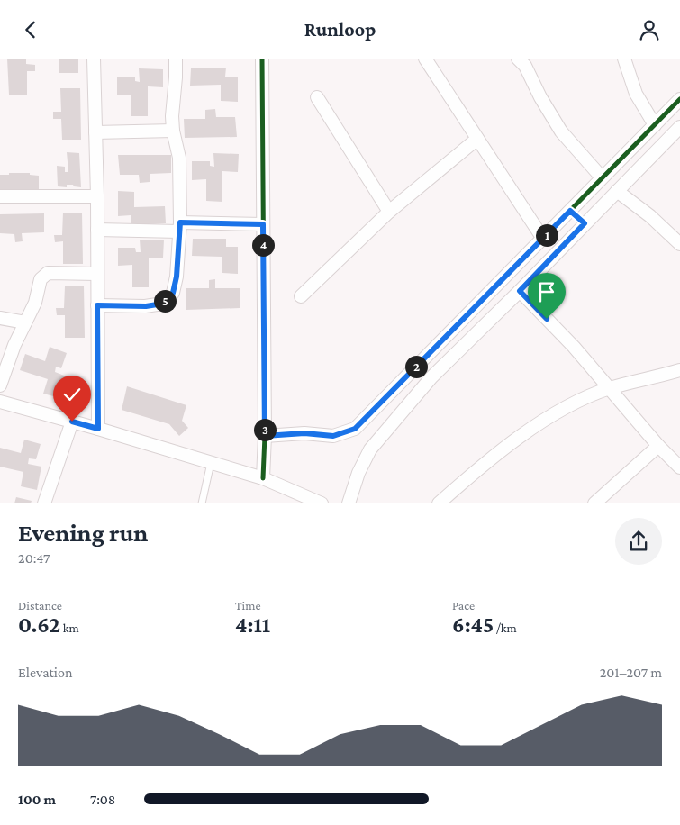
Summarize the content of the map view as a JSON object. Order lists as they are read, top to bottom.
{
  "page": {
    "header": "Runloop",
    "pins": [
      "1",
      "4",
      "5",
      "2",
      "3"
    ],
    "heading": ["Evening run", "20:47"],
    "stats": [
      ["Distance", "0.62 km"],
      ["Time", "4:11"],
      ["Pace", "6:45 /km"]
    ],
    "chart": ["Elevation", "201–207 m"],
    "list": [
      {
        "name": "100 m",
        "note": "7:08"
      }
    ]
  }
}
